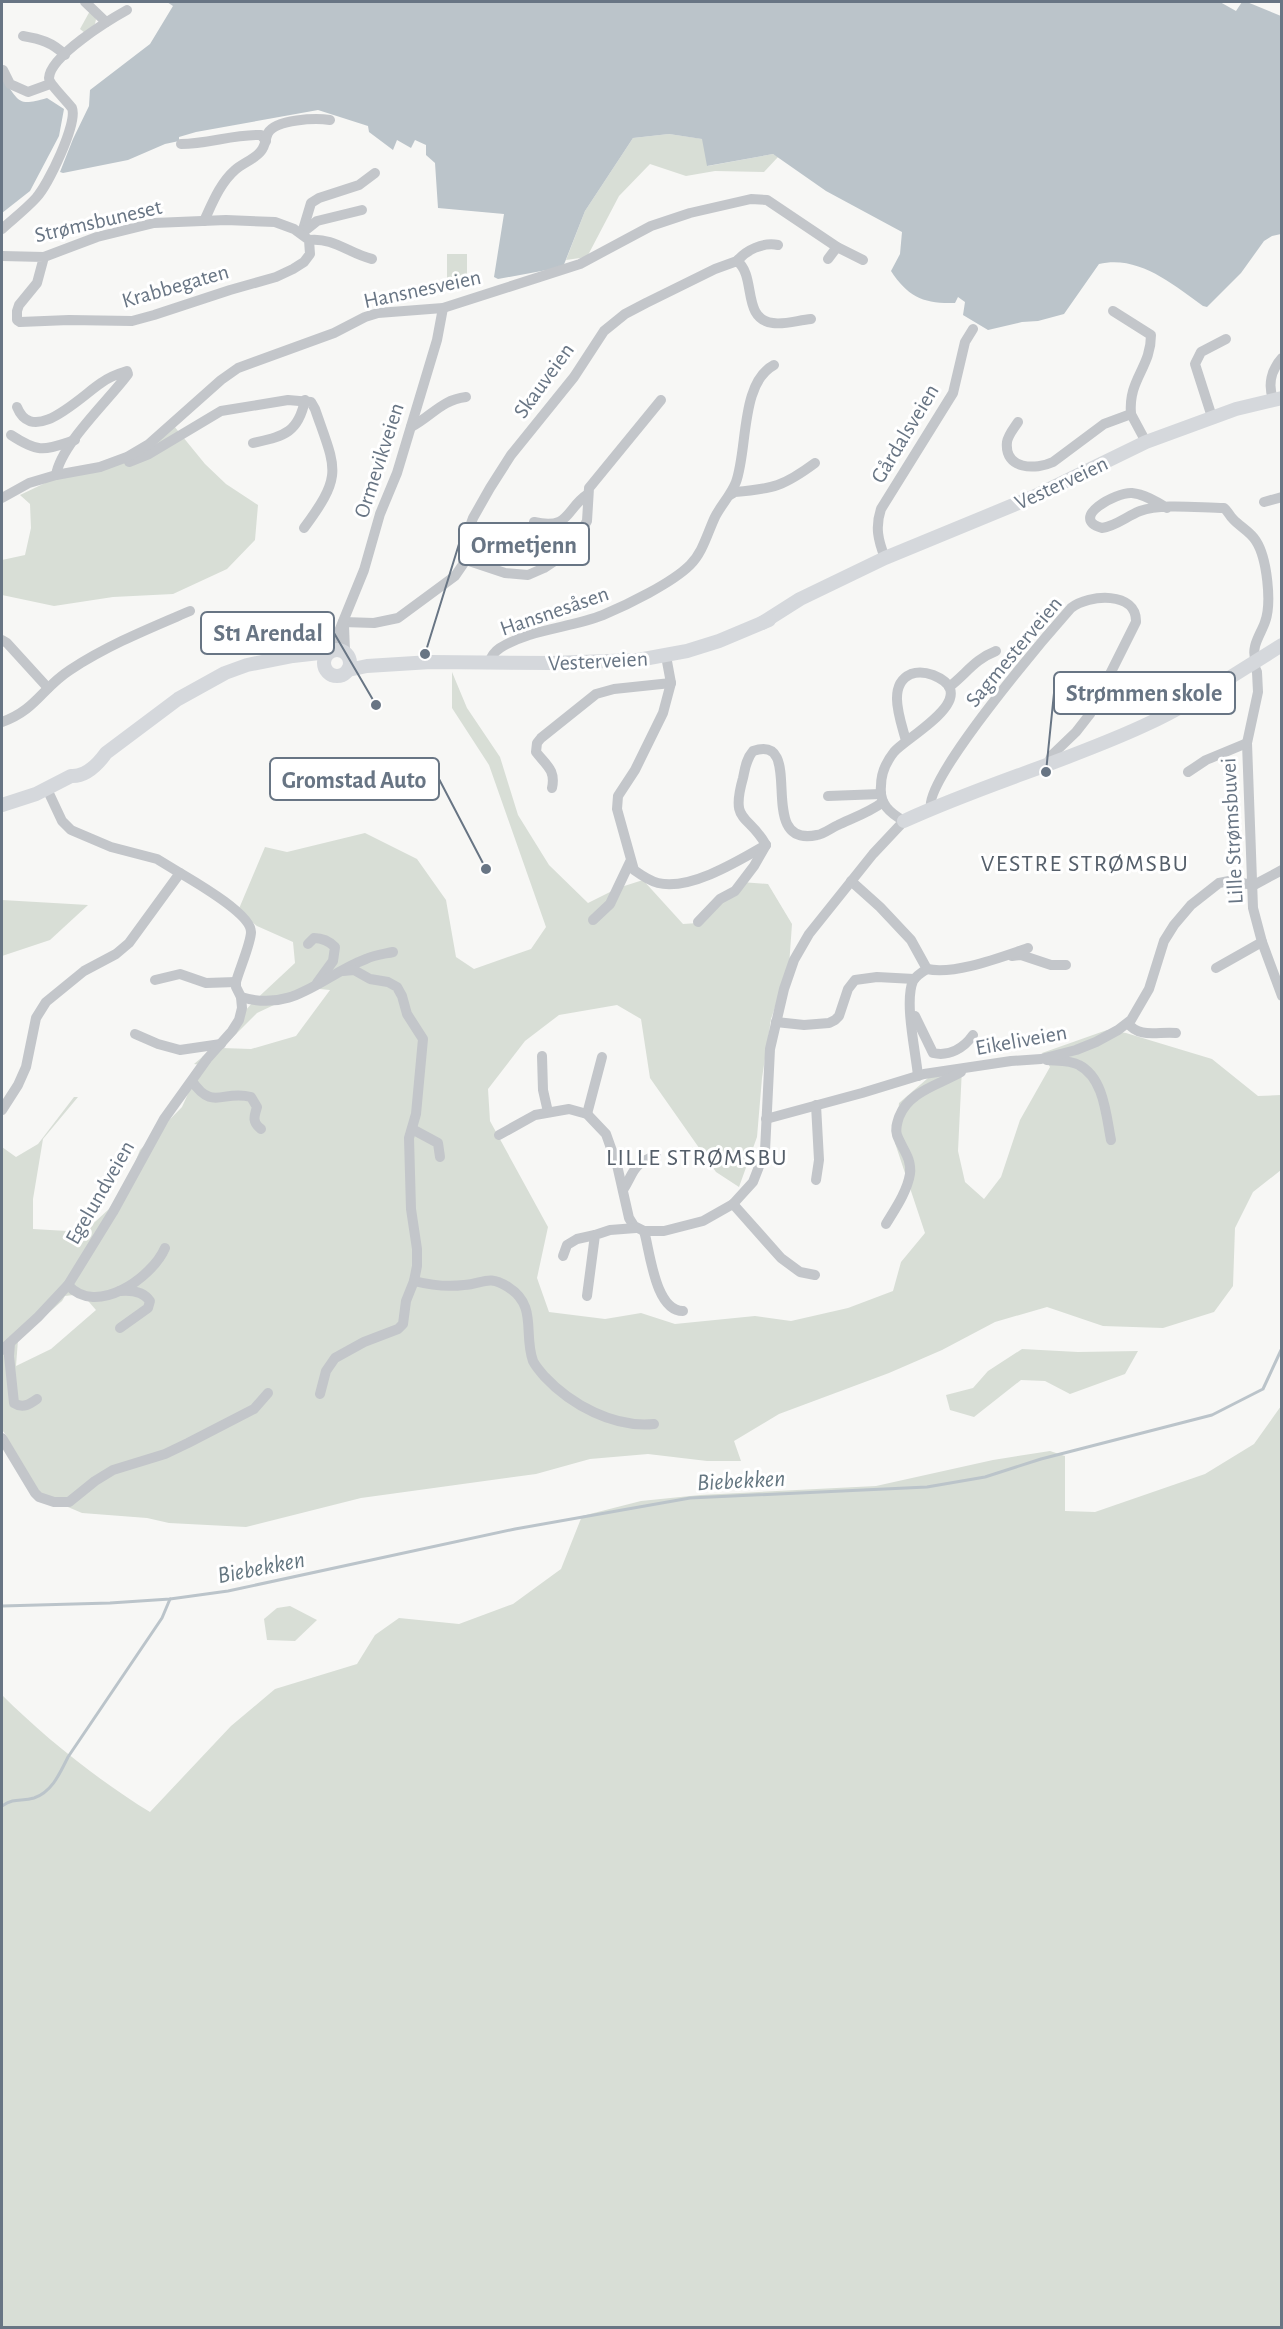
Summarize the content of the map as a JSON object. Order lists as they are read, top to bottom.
{
  "streets": {
    "main road": ["Vesterveien"],
    "street": [
      "Strømsbuneset",
      "Krabbegaten",
      "Hansnesveien",
      "Skauveien",
      "Gårdalsveien",
      "Ormevikveien",
      "Hansnesåsen",
      "Sagmesterveien",
      "Lille Strømsbuvei",
      "Eikeliveien",
      "Egelundveien"
    ]
  },
  "crossings": [
    ["Strømsbuneset", "Krabbegaten"],
    ["Hansnesveien", "Ormevikveien"],
    ["Gårdalsveien", "Vesterveien"],
    ["Ormevikveien", "Vesterveien"],
    ["Vesterveien", "Hansnesåsen"],
    ["Lille Strømsbuvei", "Eikeliveien"]
  ],
  "districts": ["VESTRE STRØMSBU", "LILLE STRØMSBU"],
  "water": ["Biebekken"],
  "places": [
    "Ormetjenn",
    "St1 Arendal",
    "Strømmen skole",
    "Gromstad Auto"
  ]
}
